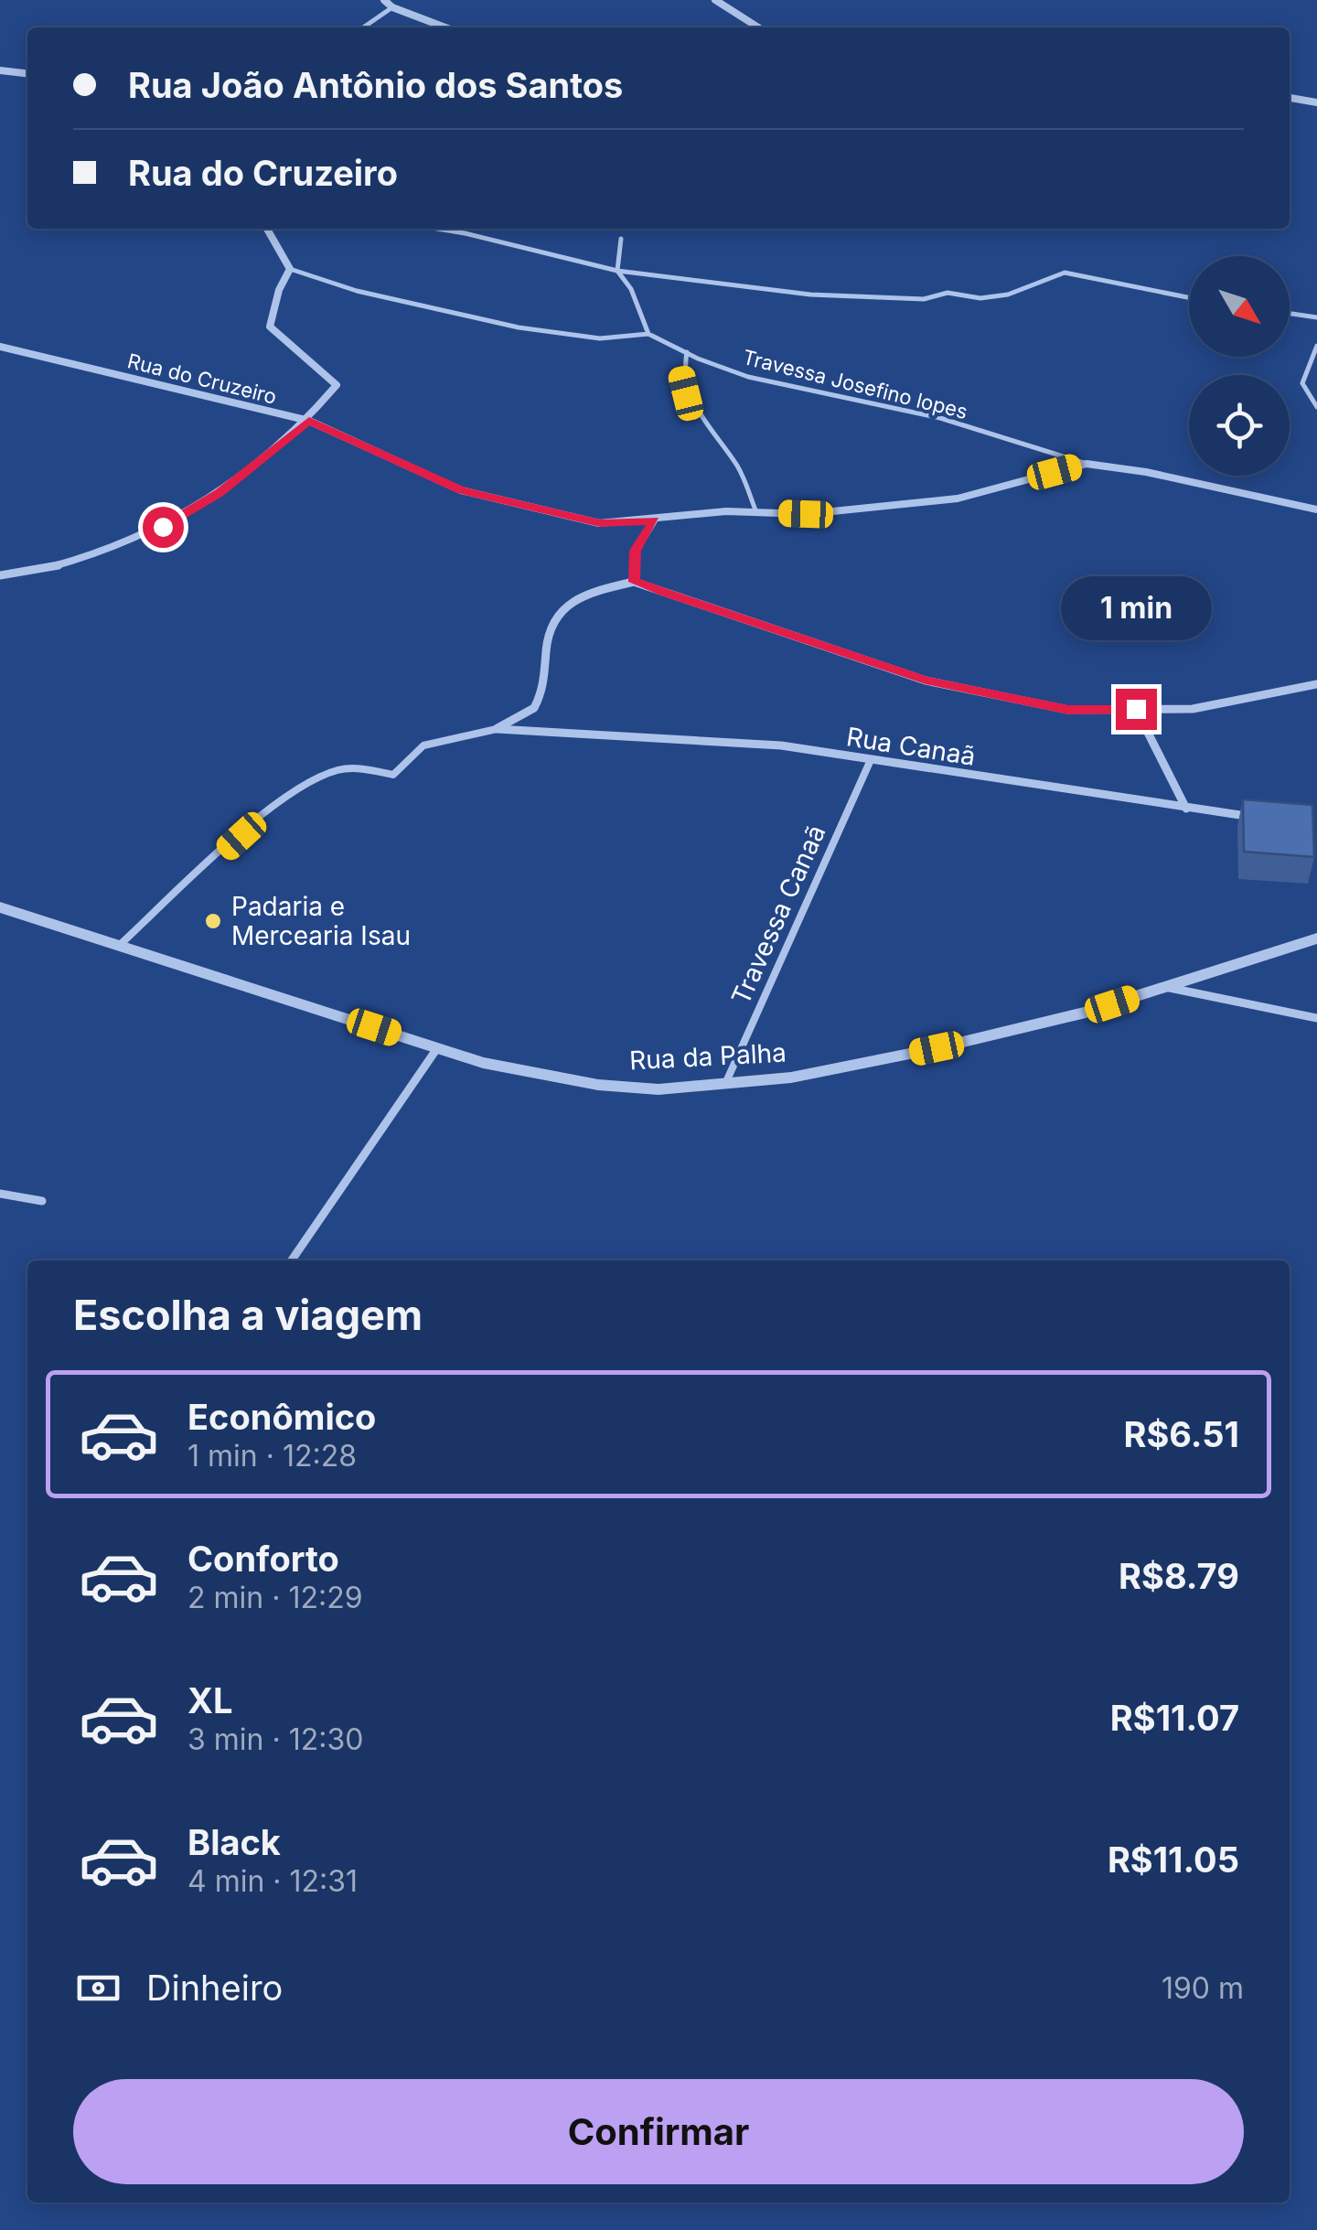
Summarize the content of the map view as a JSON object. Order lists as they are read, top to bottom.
{
  "streets": {
    "street": ["Rua do Cruzeiro", "Rua Canaã", "Rua da Palha"],
    "lane": ["Travessa Josefino lopes", "Travessa Canaã"]
  },
  "crossings": [
    ["Rua do Cruzeiro", "Travessa Josefino lopes"],
    ["Rua Canaã", "Travessa Canaã"],
    ["Travessa Canaã", "Rua da Palha"]
  ],
  "places": ["Padaria e Mercearia Isau"],
  "north": "bottom right",
  "page": {
    "banner": ["Rua João Antônio dos Santos", "Rua do Cruzeiro"],
    "bubble": "1 min",
    "heading": "Escolha a viagem",
    "list": [
      {
        "name": "Econômico",
        "note": "1 min · 12:28",
        "value": "R$6.51"
      },
      {
        "name": "Conforto",
        "note": "2 min · 12:29",
        "value": "R$8.79"
      },
      {
        "name": "XL",
        "note": "3 min · 12:30",
        "value": "R$11.07"
      },
      {
        "name": "Black",
        "note": "4 min · 12:31",
        "value": "R$11.05"
      }
    ],
    "pay": ["Dinheiro", "190 m"],
    "buttons": "Confirmar"
  }
}
